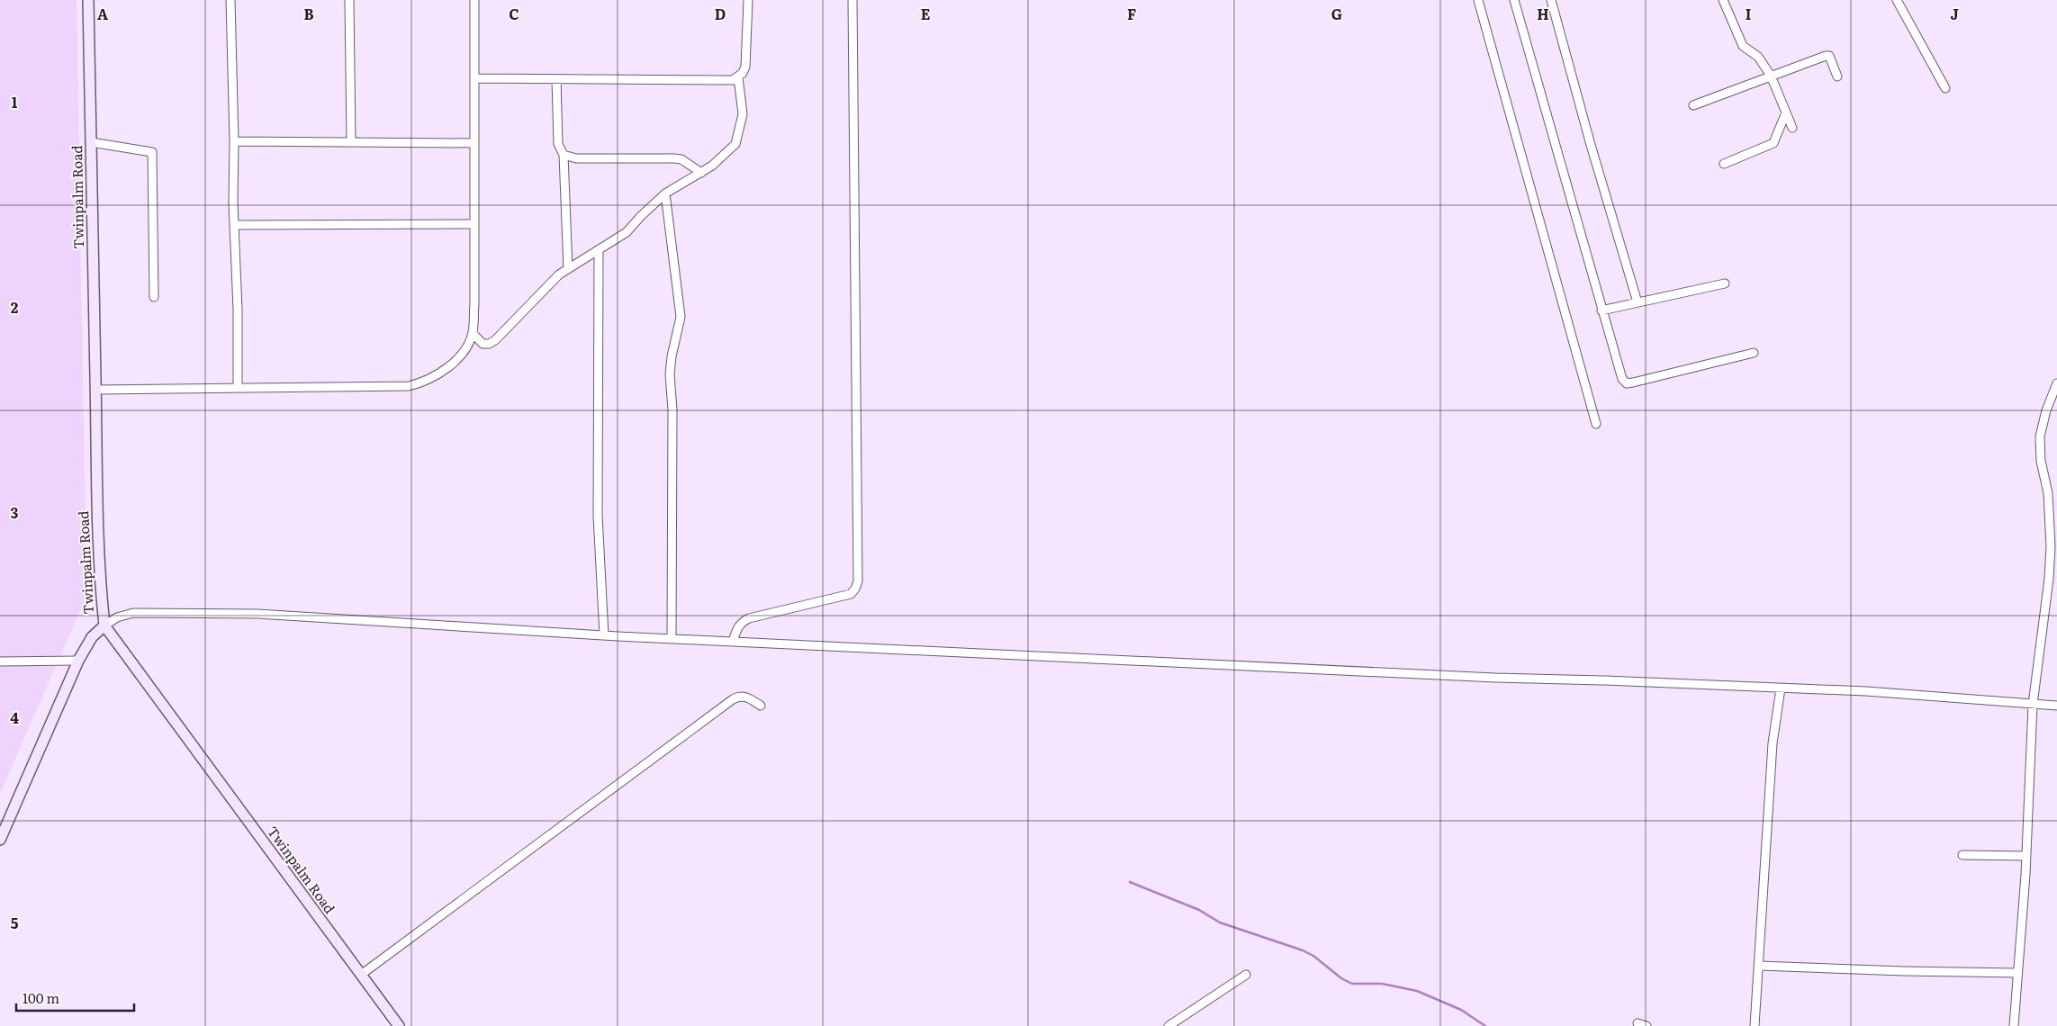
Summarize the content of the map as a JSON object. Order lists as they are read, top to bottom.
{
  "streets": {
    "main road": ["Twinpalm Road"]
  },
  "scale_bar": "100 m",
  "grid": {
    "columns": [
      "A",
      "B",
      "C",
      "D",
      "E",
      "F",
      "G",
      "H",
      "I",
      "J"
    ],
    "rows": [
      "1",
      "2",
      "3",
      "4",
      "5"
    ]
  }
}
